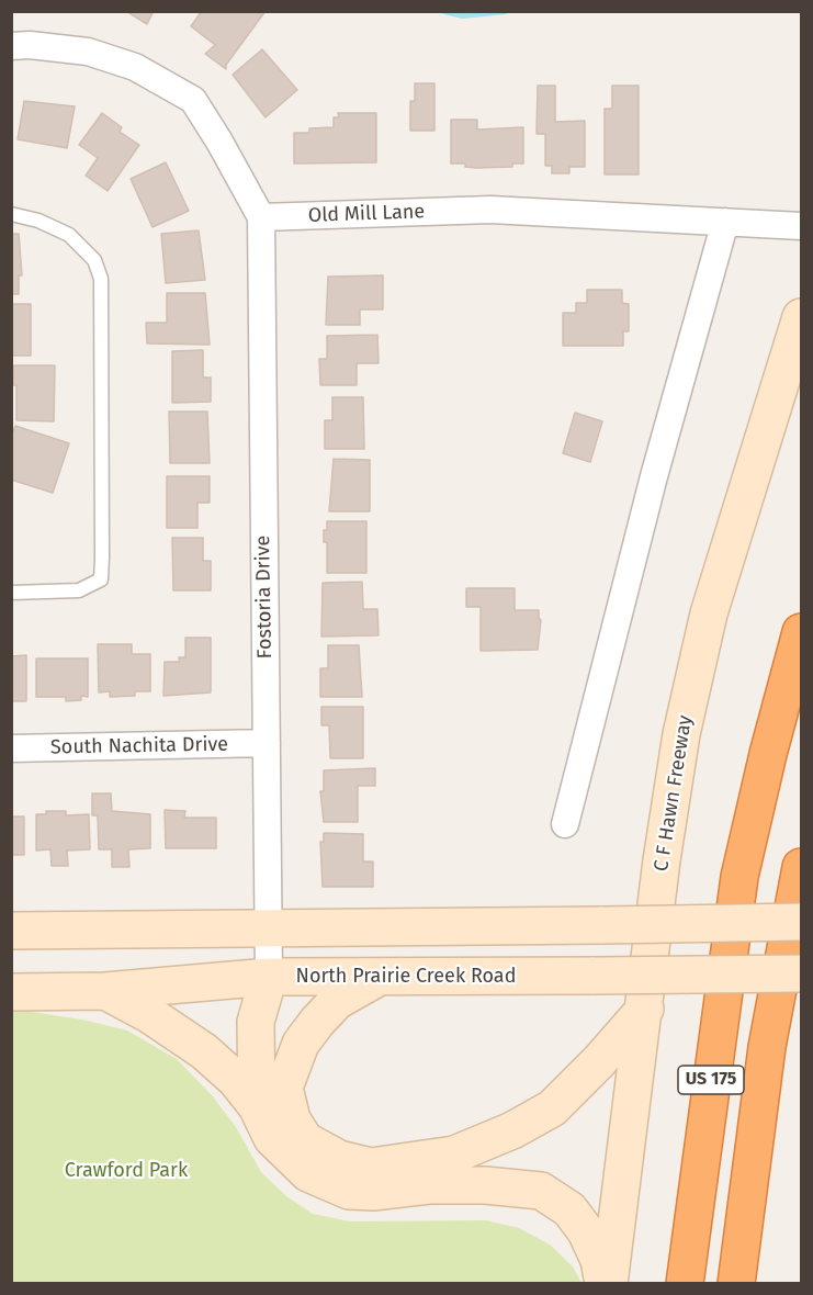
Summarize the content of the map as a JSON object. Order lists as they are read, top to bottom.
{
  "streets": {
    "highway": ["US 175"],
    "main road": ["C F Hawn Freeway", "North Prairie Creek Road"],
    "street": ["Old Mill Lane", "Fostoria Drive", "South Nachita Drive"]
  },
  "crossings": [
    ["Old Mill Lane", "Fostoria Drive"],
    ["Fostoria Drive", "South Nachita Drive"],
    ["Fostoria Drive", "North Prairie Creek Road"]
  ],
  "parks": ["Crawford Park"]
}
